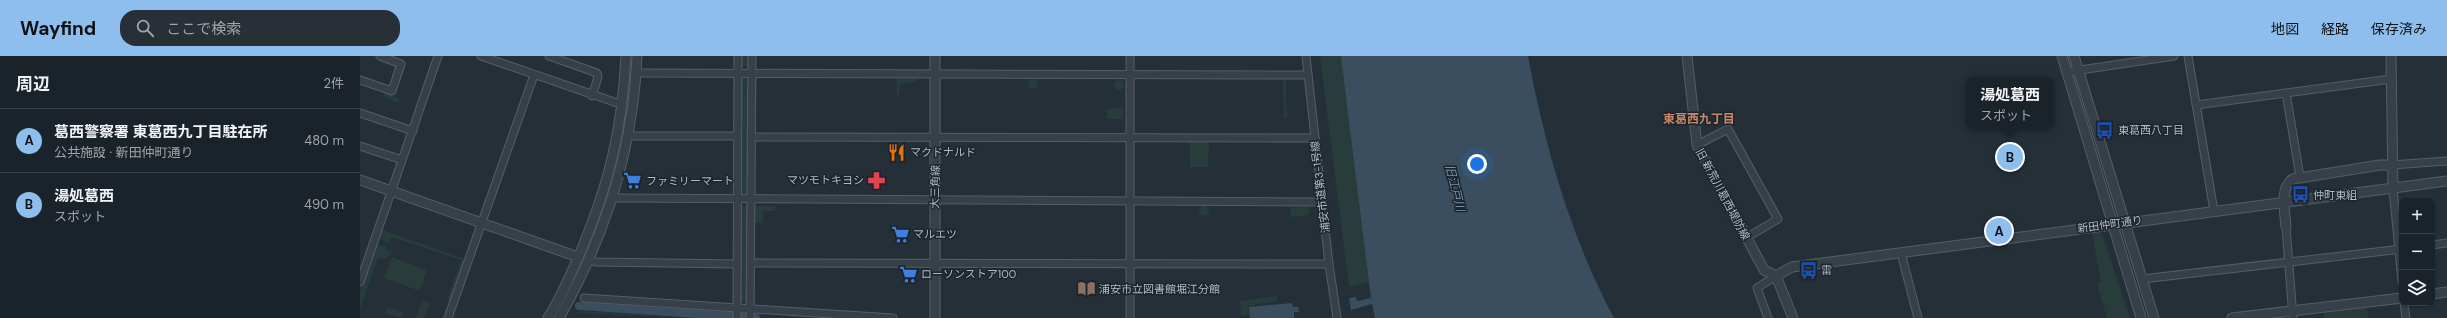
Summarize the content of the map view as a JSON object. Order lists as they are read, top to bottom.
{
  "streets": {
    "street": [
      "大三角線",
      "浦安市道第3-1号線",
      "旧 新荒川葛西堤防線",
      "新田仲町通り"
    ]
  },
  "crossings": [
    ["旧 新荒川葛西堤防線", "新田仲町通り"]
  ],
  "districts": ["東葛西九丁目"],
  "water": ["旧江戸川"],
  "places": {
    "bus stop": ["東葛西八丁目", "仲町東組", "雷"],
    "restaurant": ["マクドナルド"],
    "pharmacy": ["マツモトキヨシ"],
    "supermarket": ["ファミリーマート", "マルエツ", "ローソンストア100"],
    "library": ["浦安市立図書館堀江分館"]
  },
  "page": {
    "header": "Wayfind",
    "search": "ここで検索",
    "nav": ["地図", "経路", "保存済み"],
    "heading": ["周辺", "2件"],
    "popup": ["湯処葛西", "スポット"],
    "list": [
      {
        "mark": "A",
        "name": "葛西警察署 東葛西九丁目駐在所",
        "note": "公共施設 · 新田仲町通り",
        "value": "480 m"
      },
      {
        "mark": "B",
        "name": "湯処葛西",
        "note": "スポット",
        "value": "490 m"
      }
    ],
    "pins": ["B", "A"],
    "map_buttons": ["+", "−"]
  }
}
